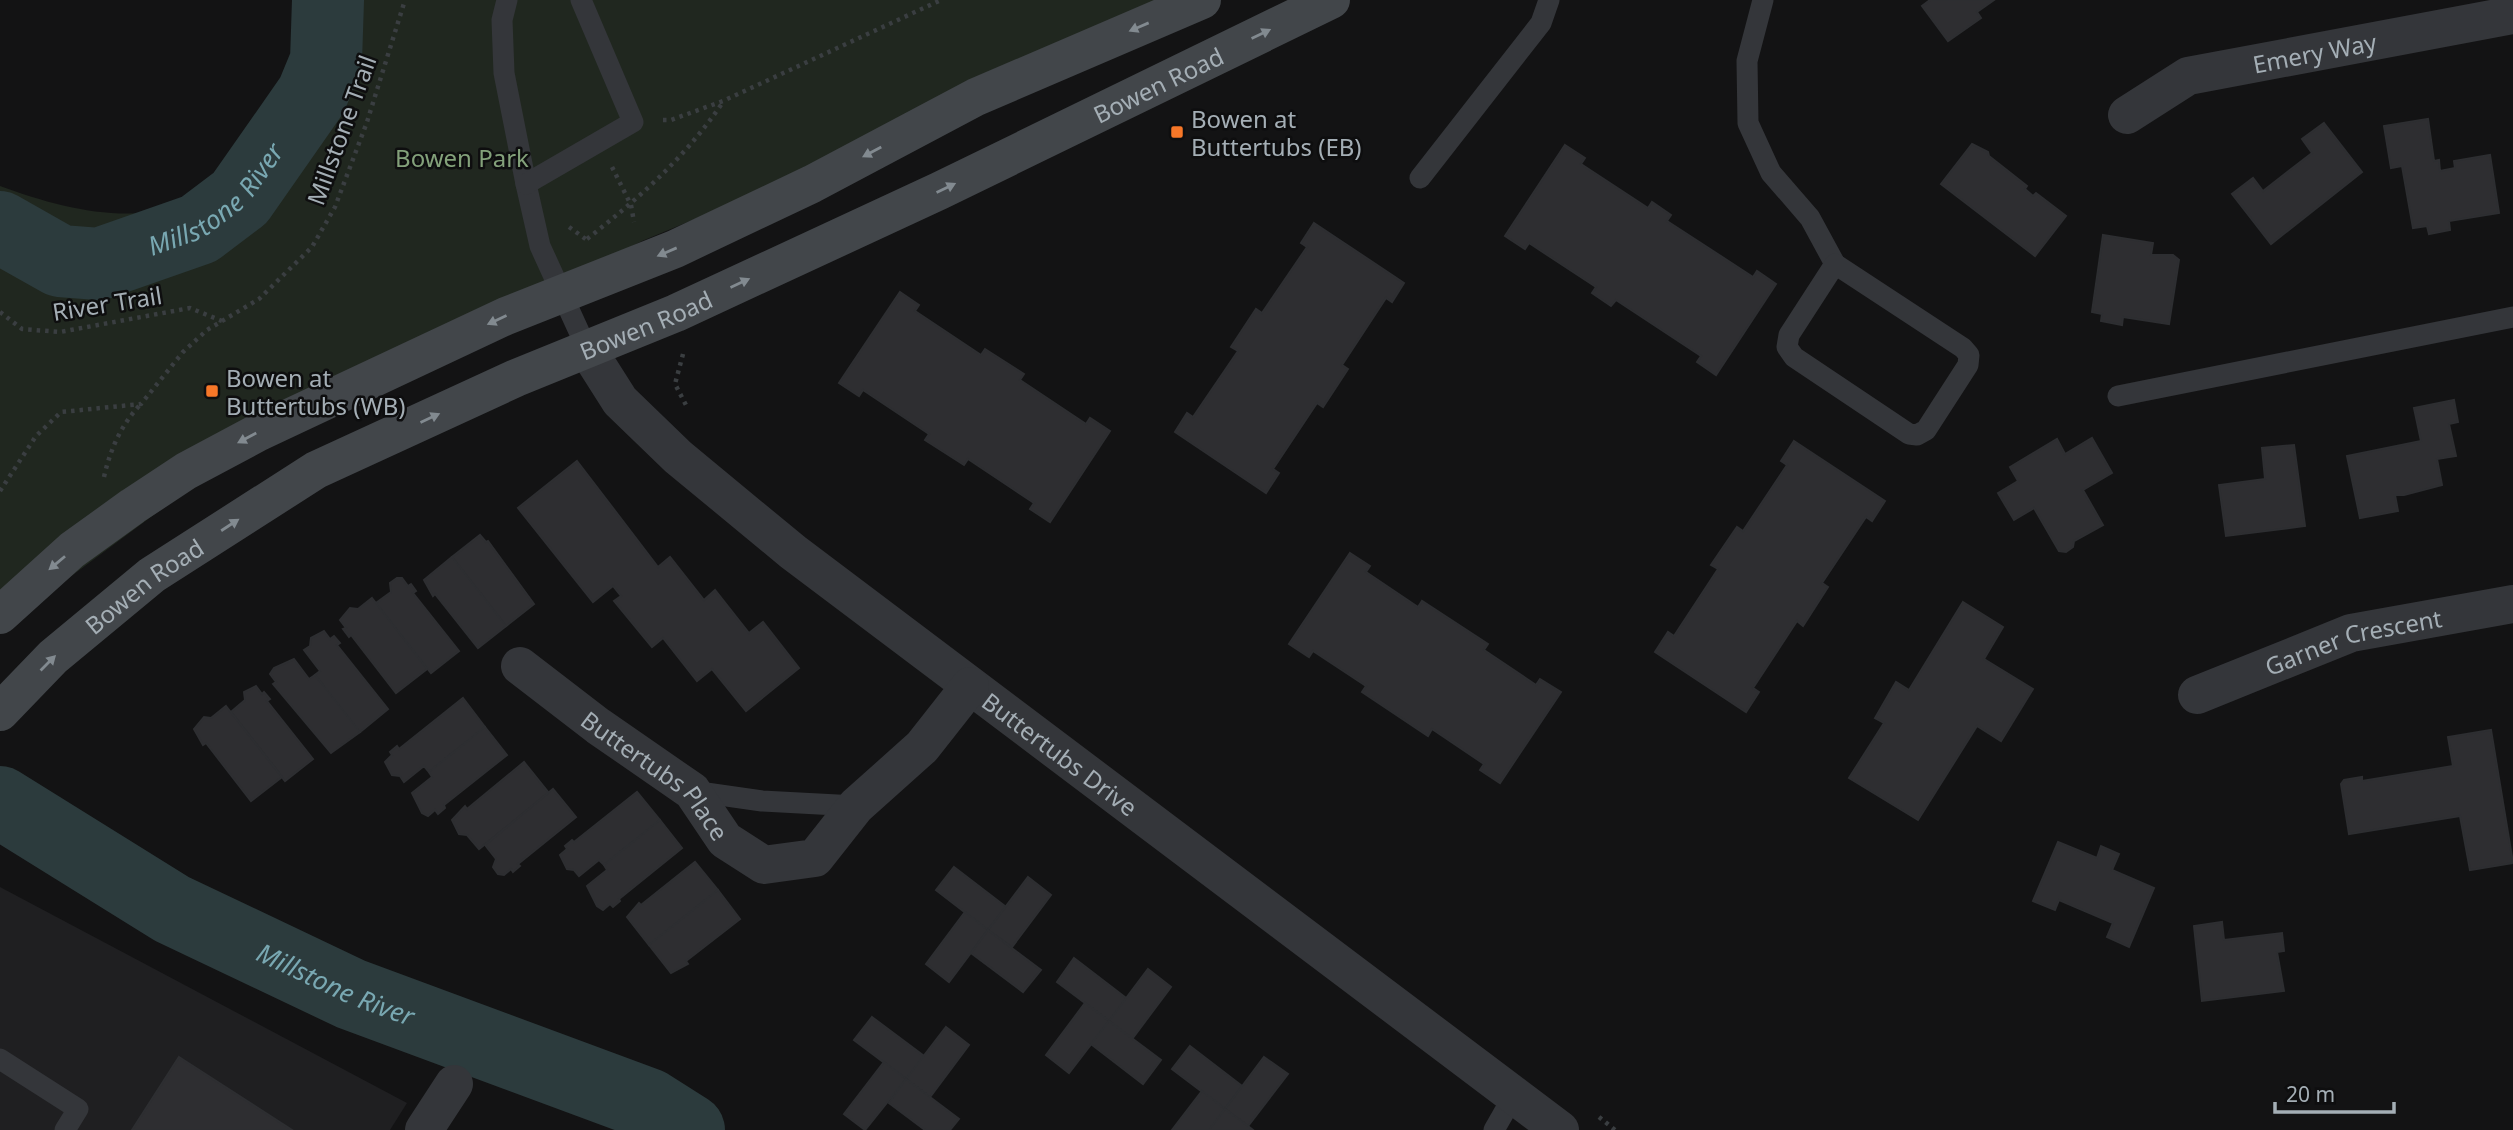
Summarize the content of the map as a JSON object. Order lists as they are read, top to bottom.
{
  "streets": {
    "main road": ["Bowen Road"],
    "street": [
      "Emery Way",
      "Garner Crescent",
      "Buttertubs Drive",
      "Buttertubs Place"
    ],
    "path": ["Millstone Trail", "River Trail"]
  },
  "crossings": [
    ["Bowen Road", "Buttertubs Drive"],
    ["Millstone Trail", "River Trail"],
    ["Buttertubs Drive", "Buttertubs Place"]
  ],
  "water": ["Millstone River"],
  "parks": ["Bowen Park"],
  "places": {
    "transit": ["Bowen at Buttertubs (EB)", "Bowen at Buttertubs (WB)"]
  },
  "scale_bar": "20 m"
}
